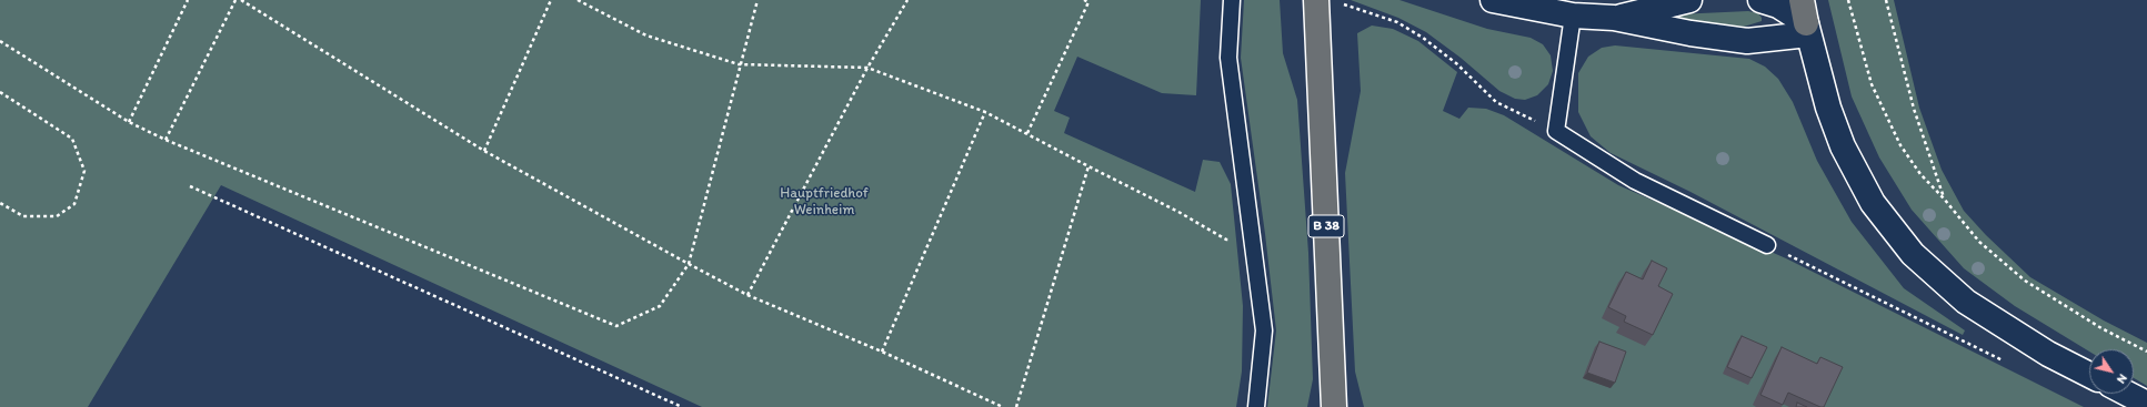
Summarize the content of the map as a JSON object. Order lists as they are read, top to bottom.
{
  "streets": {
    "main road": ["B 38"]
  },
  "parks": ["Hauptfriedhof Weinheim"],
  "north": "bottom right"
}
